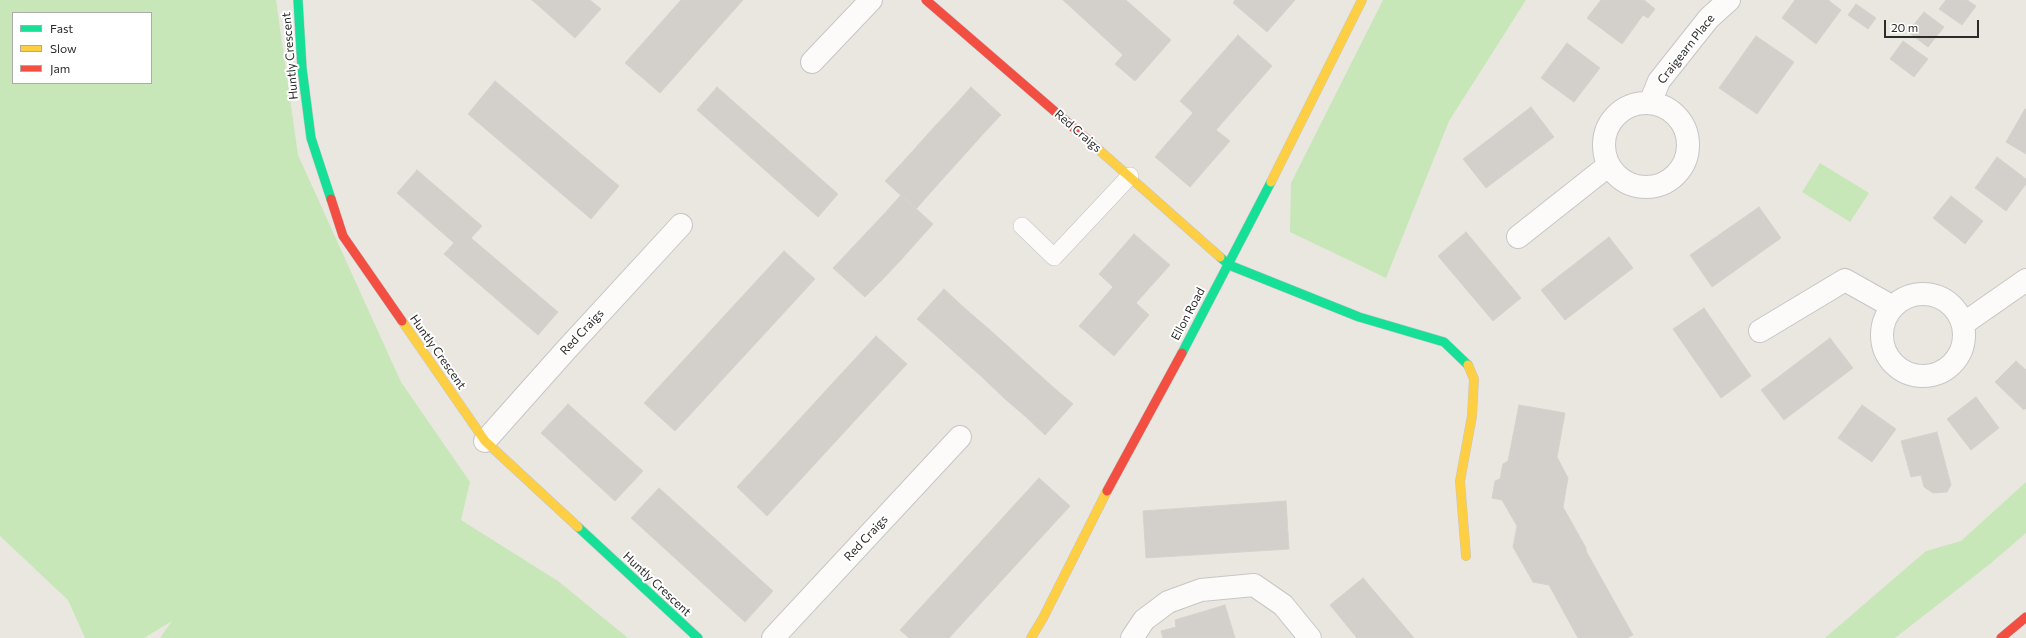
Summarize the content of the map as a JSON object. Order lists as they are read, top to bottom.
{
  "streets": {
    "street": [
      "Craigearn Place",
      "Huntly Crescent",
      "Red Craigs",
      "Ellon Road"
    ]
  },
  "crossings": [
    ["Huntly Crescent", "Red Craigs"],
    ["Red Craigs", "Ellon Road"]
  ],
  "legend": ["Fast", "Slow", "Jam"],
  "scale_bar": "20 m"
}
